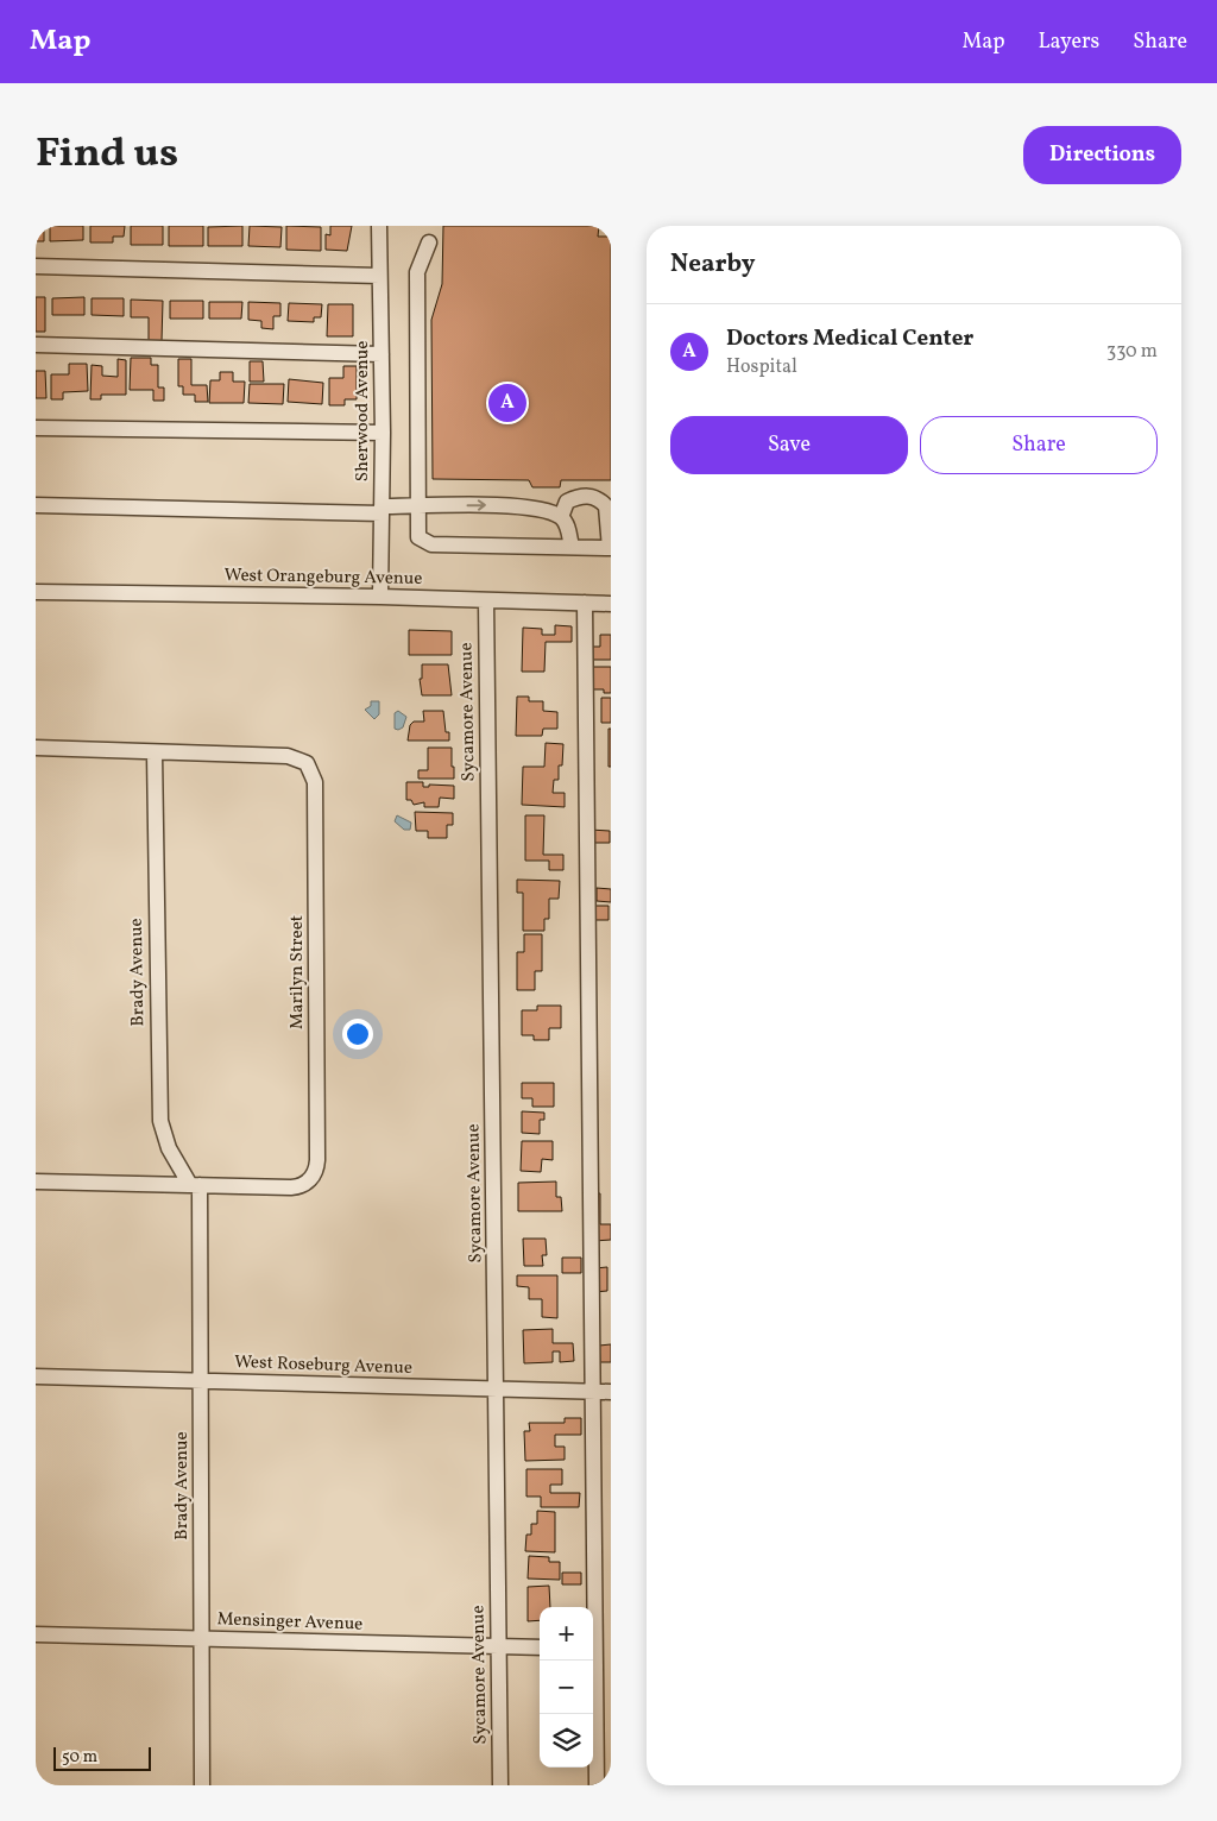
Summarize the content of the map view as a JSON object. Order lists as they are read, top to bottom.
{
  "streets": {
    "street": [
      "Sherwood Avenue",
      "West Orangeburg Avenue",
      "Sycamore Avenue",
      "Brady Avenue",
      "Marilyn Street",
      "West Roseburg Avenue",
      "Mensinger Avenue"
    ]
  },
  "crossings": [
    ["Sherwood Avenue", "West Orangeburg Avenue"],
    ["West Orangeburg Avenue", "Sycamore Avenue"],
    ["Sycamore Avenue", "West Roseburg Avenue"],
    ["Sycamore Avenue", "Mensinger Avenue"],
    ["Brady Avenue", "Marilyn Street"],
    ["Brady Avenue", "West Roseburg Avenue"],
    ["Brady Avenue", "Mensinger Avenue"]
  ],
  "scale_bar": "50 m",
  "page": {
    "header": "Map",
    "nav": ["Map", "Layers", "Share"],
    "title": "Find us",
    "buttons": [
      "Directions",
      ["Save", "Share"]
    ],
    "heading": "Nearby",
    "list": [
      {
        "mark": "A",
        "name": "Doctors Medical Center",
        "note": "Hospital",
        "value": "330 m"
      }
    ],
    "pins": "A",
    "map_buttons": ["+", "−"],
    "scale": "50 m"
  }
}
